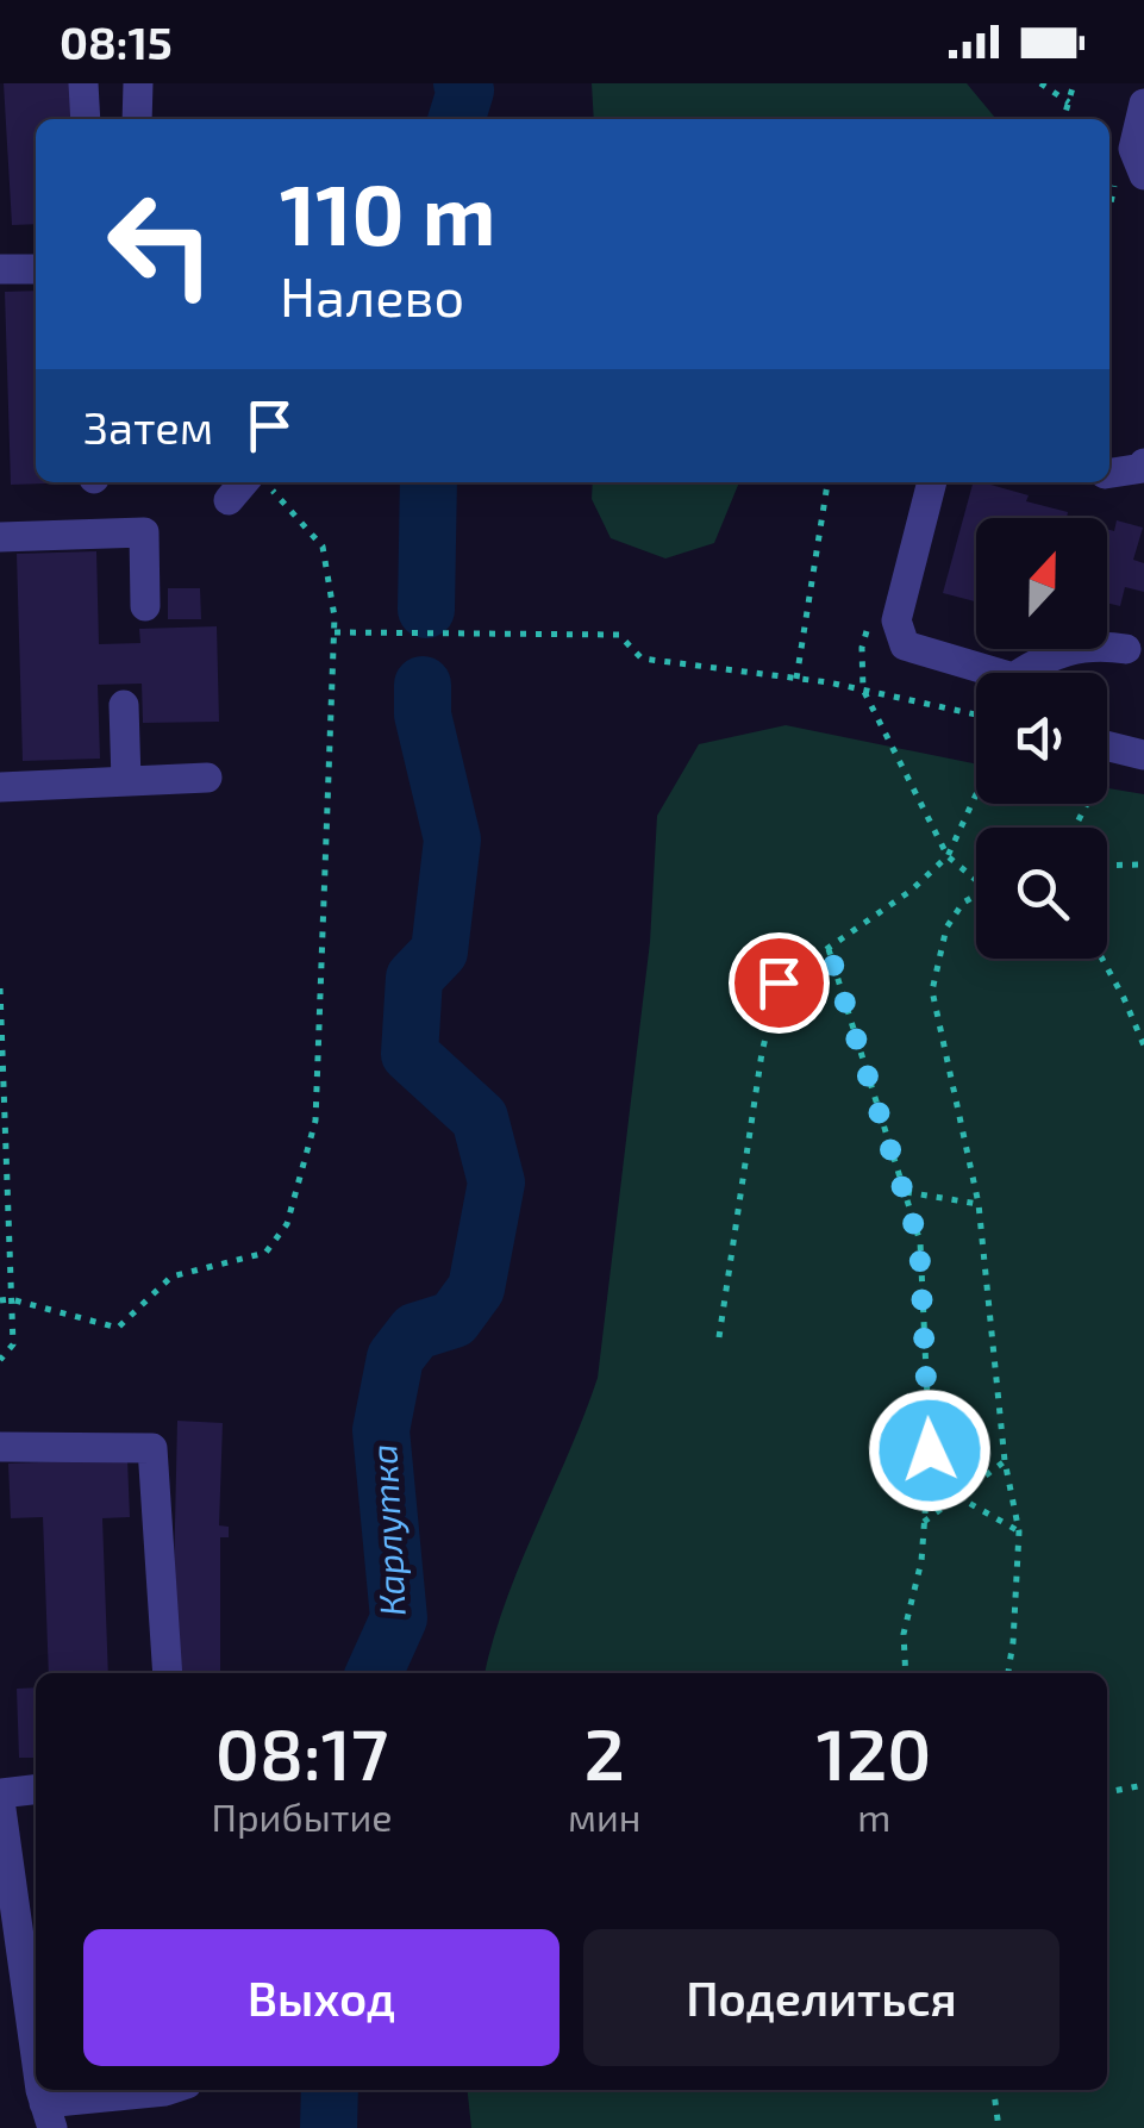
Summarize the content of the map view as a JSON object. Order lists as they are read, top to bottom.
{
  "water": ["Карлутка"],
  "north": "top",
  "page": {
    "status": "08:15",
    "turn": ["110 m", "Налево"],
    "then": "Затем",
    "eta": [
      "08:17",
      "Прибытие",
      "2",
      "мин",
      "120",
      "m"
    ],
    "buttons": ["Выход", "Поделиться"]
  }
}
